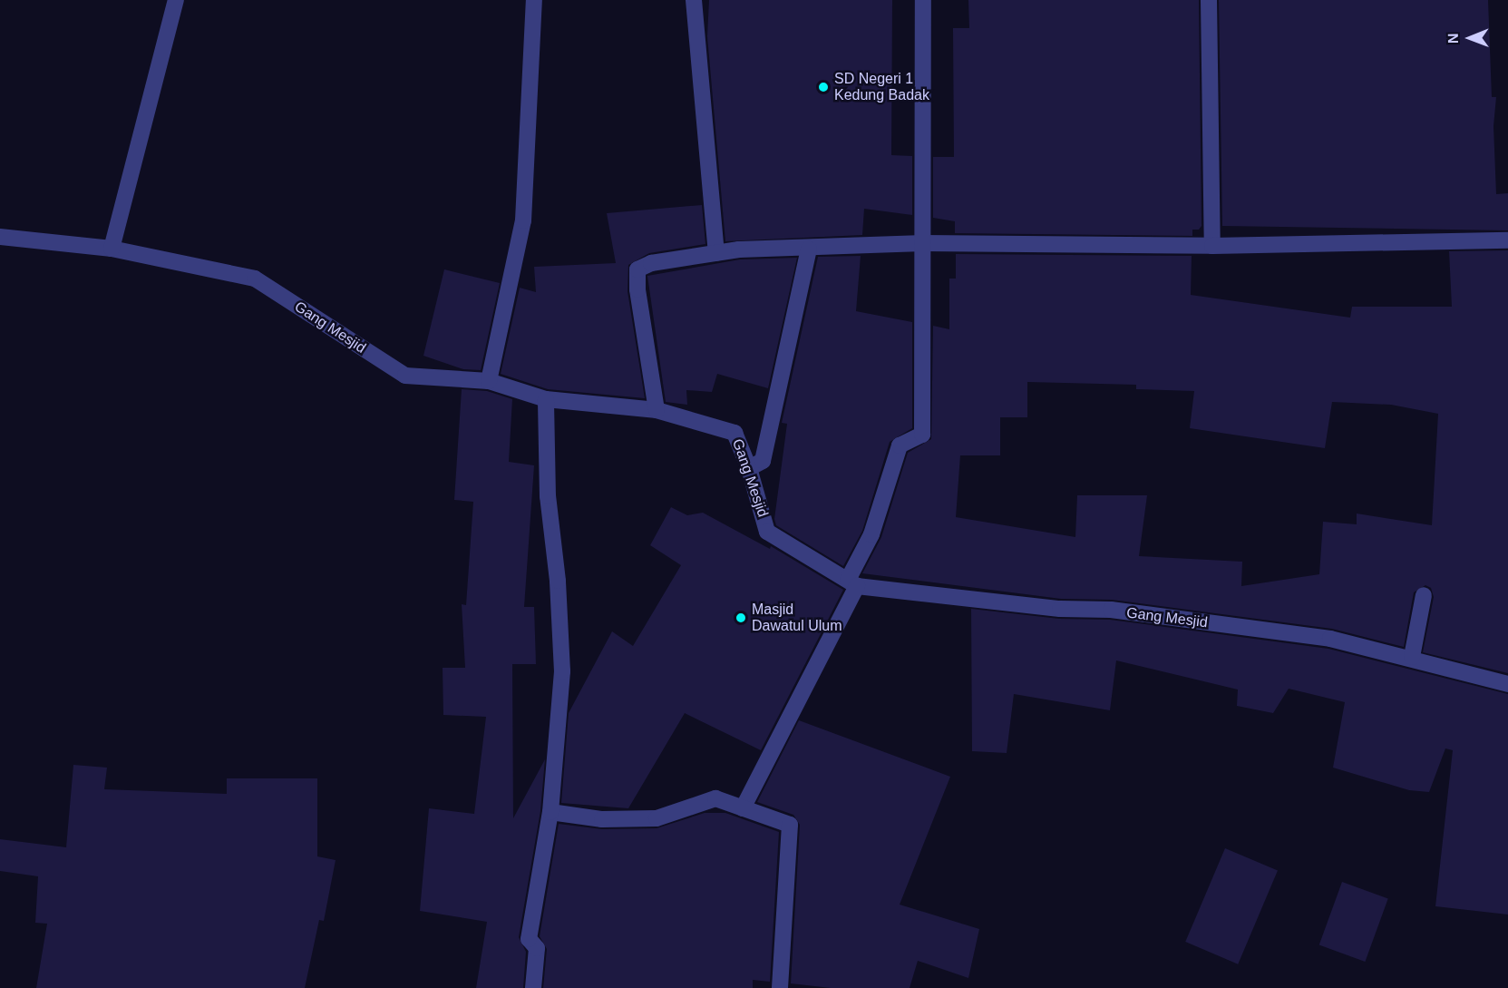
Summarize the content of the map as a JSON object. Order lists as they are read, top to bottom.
{
  "streets": {
    "street": ["Gang Mesjid"]
  },
  "places": ["SD Negeri 1 Kedung Badak", "Masjid Dawatul Ulum"],
  "north": "left"
}
